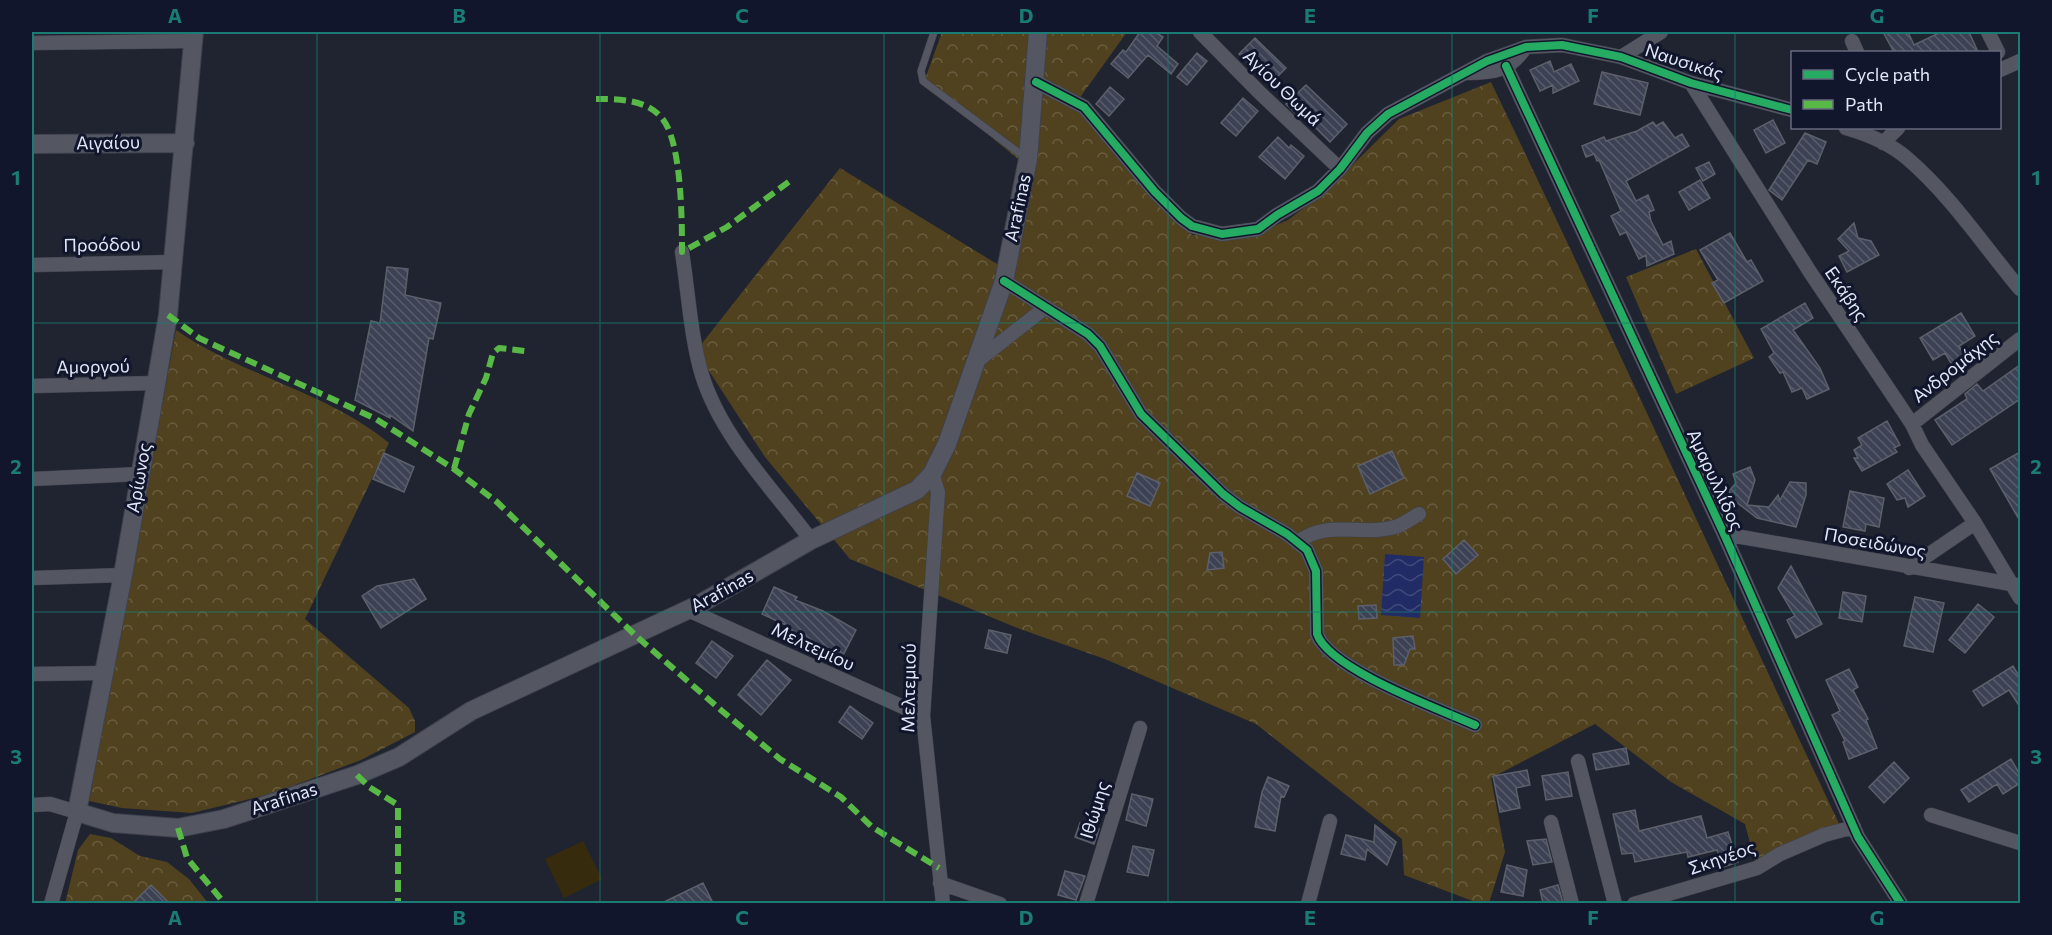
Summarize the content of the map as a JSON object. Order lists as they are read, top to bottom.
{
  "streets": {
    "main road": ["Αιγαίου", "Arafinas", "Αρίωνος"],
    "street": [
      "Ναυσικάς",
      "Αγίου Θωμά",
      "Προόδου",
      "Εκάβης",
      "Αμοργού",
      "Ανδρομάχης",
      "Αμαρυλλίδος",
      "Ποσειδώνος",
      "Μελτεμίου",
      "Μελτεμιού",
      "Ιθώμης",
      "Σκηνέος"
    ]
  },
  "crossings": [
    ["Ναυσικάς", "Αγίου Θωμά"],
    ["Ναυσικάς", "Arafinas"],
    ["Ναυσικάς", "Εκάβης"],
    ["Αιγαίου", "Αρίωνος"],
    ["Arafinas", "Αρίωνος"],
    ["Arafinas", "Μελτεμίου"],
    ["Arafinas", "Μελτεμιού"],
    ["Προόδου", "Αρίωνος"],
    ["Εκάβης", "Ανδρομάχης"],
    ["Εκάβης", "Ποσειδώνος"],
    ["Αμοργού", "Αρίωνος"],
    ["Αμαρυλλίδος", "Ποσειδώνος"],
    ["Αμαρυλλίδος", "Σκηνέος"],
    ["Μελτεμίου", "Μελτεμιού"]
  ],
  "legend": ["Cycle path", "Path"],
  "grid": {
    "columns": [
      "A",
      "B",
      "C",
      "D",
      "E",
      "F",
      "G"
    ],
    "rows": ["1", "2", "3"]
  }
}
